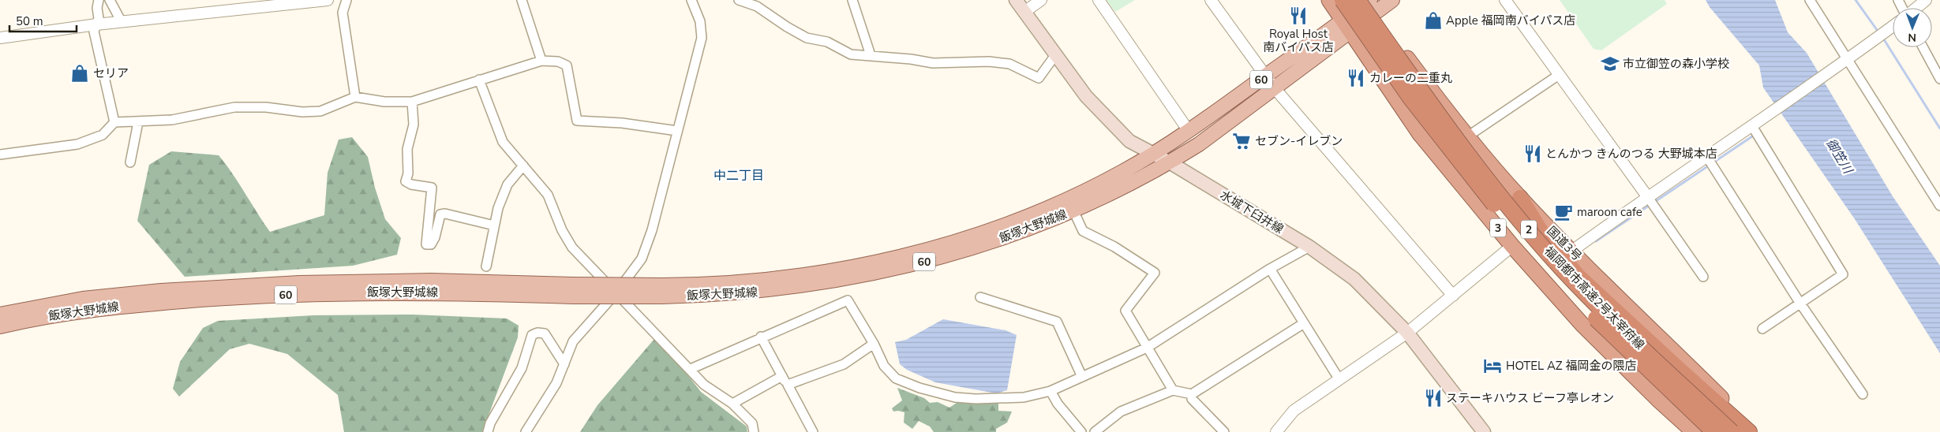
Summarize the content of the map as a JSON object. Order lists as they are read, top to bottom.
{
  "streets": {
    "highway": [
      "3",
      "2",
      "国道3号",
      "福岡都市高速2号太宰府線"
    ],
    "main road": ["60", "水城下臼井線", "飯塚大野城線"]
  },
  "crossings": [
    ["水城下臼井線", "飯塚大野城線"],
    ["飯塚大野城線", "3"],
    ["飯塚大野城線", "国道3号"],
    ["飯塚大野城線", "福岡都市高速2号太宰府線"],
    ["国道3号", "福岡都市高速2号太宰府線"]
  ],
  "districts": ["中二丁目"],
  "water": ["御笠川"],
  "places": {
    "restaurant": [
      "Royal Host 南バイパス店",
      "カレーの二重丸",
      "とんかつ きんのつる 大野城本店",
      "ステーキハウス ビーフ亭レオン"
    ],
    "shop": ["Apple 福岡南バイパス店", "セリア"],
    "school or university": ["市立御笠の森小学校"],
    "supermarket": ["セブン-イレブン"],
    "cafe": ["maroon cafe"],
    "hotel": ["HOTEL AZ 福岡金の隈店"]
  },
  "scale_bar": "50 m",
  "north": "bottom"
}
